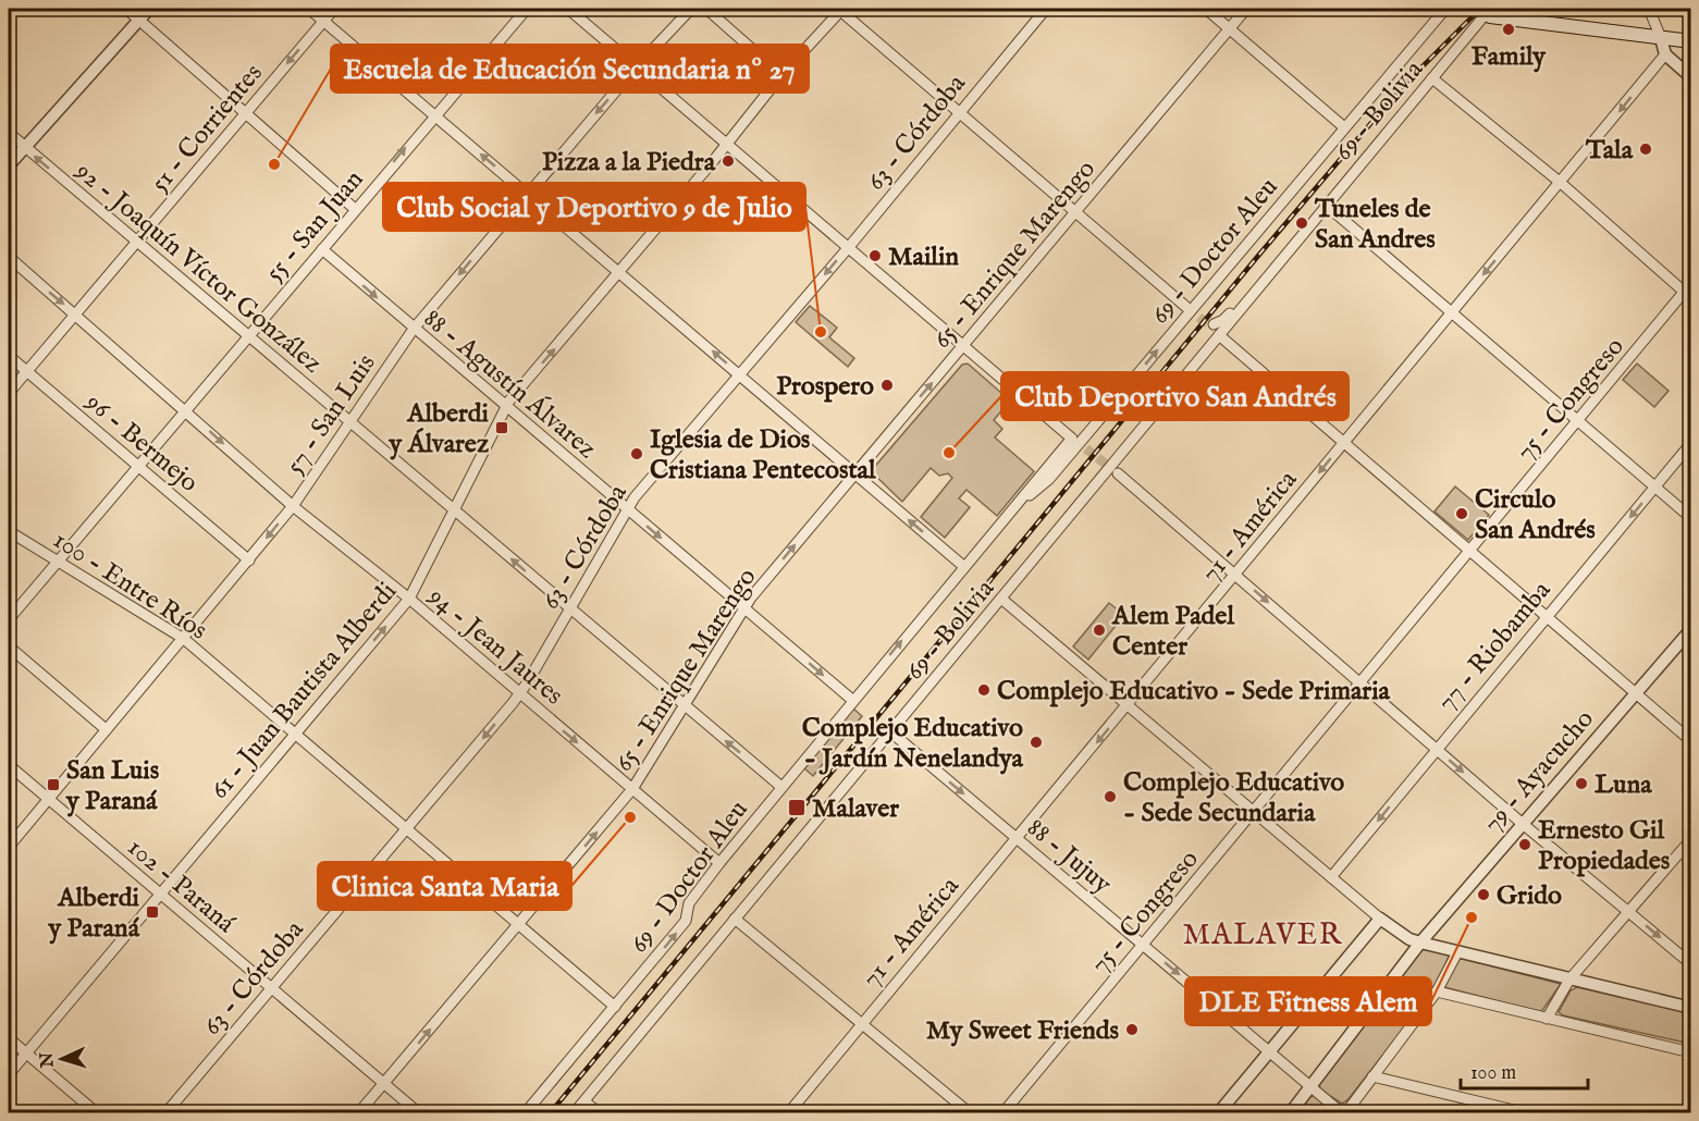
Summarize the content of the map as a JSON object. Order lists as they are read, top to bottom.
{
  "streets": {
    "street": [
      "69 - Bolivia",
      "51 - Corrientes",
      "63 - Córdoba",
      "55 - San Juan",
      "69 - Doctor Aleu",
      "65 - Enrique Marengo",
      "92 - Joaquín Víctor González",
      "88 - Agustín Álvarez",
      "75 - Congreso",
      "57 - San Luis",
      "96 - Bermejo",
      "71 - América",
      "100 - Entre Ríos",
      "94 - Jean Jaures",
      "77 - Riobamba",
      "61 - Juan Bautista Alberdi",
      "79 - Ayacucho",
      "88 - Jujuy",
      "102 - Paraná"
    ]
  },
  "crossings": [
    ["69 - Bolivia", "88 - Jujuy"],
    ["51 - Corrientes", "92 - Joaquín Víctor González"],
    ["51 - Corrientes", "96 - Bermejo"],
    ["51 - Corrientes", "94 - Jean Jaures"],
    ["63 - Córdoba", "92 - Joaquín Víctor González"],
    ["63 - Córdoba", "88 - Agustín Álvarez"],
    ["63 - Córdoba", "100 - Entre Ríos"],
    ["63 - Córdoba", "94 - Jean Jaures"],
    ["63 - Córdoba", "102 - Paraná"],
    ["55 - San Juan", "92 - Joaquín Víctor González"],
    ["55 - San Juan", "88 - Agustín Álvarez"],
    ["55 - San Juan", "96 - Bermejo"],
    ["55 - San Juan", "100 - Entre Ríos"],
    ["55 - San Juan", "94 - Jean Jaures"],
    ["69 - Doctor Aleu", "92 - Joaquín Víctor González"],
    ["69 - Doctor Aleu", "88 - Agustín Álvarez"],
    ["69 - Doctor Aleu", "100 - Entre Ríos"],
    ["69 - Doctor Aleu", "94 - Jean Jaures"],
    ["65 - Enrique Marengo", "92 - Joaquín Víctor González"],
    ["65 - Enrique Marengo", "88 - Agustín Álvarez"],
    ["65 - Enrique Marengo", "100 - Entre Ríos"],
    ["65 - Enrique Marengo", "94 - Jean Jaures"],
    ["65 - Enrique Marengo", "102 - Paraná"],
    ["92 - Joaquín Víctor González", "57 - San Luis"],
    ["92 - Joaquín Víctor González", "61 - Juan Bautista Alberdi"],
    ["88 - Agustín Álvarez", "57 - San Luis"],
    ["88 - Agustín Álvarez", "61 - Juan Bautista Alberdi"],
    ["75 - Congreso", "88 - Jujuy"],
    ["57 - San Luis", "96 - Bermejo"],
    ["57 - San Luis", "100 - Entre Ríos"],
    ["57 - San Luis", "94 - Jean Jaures"],
    ["57 - San Luis", "102 - Paraná"],
    ["71 - América", "88 - Jujuy"],
    ["100 - Entre Ríos", "61 - Juan Bautista Alberdi"],
    ["94 - Jean Jaures", "61 - Juan Bautista Alberdi"],
    ["61 - Juan Bautista Alberdi", "102 - Paraná"],
    ["79 - Ayacucho", "88 - Jujuy"]
  ],
  "one_way": [
    "69 - Doctor Aleu",
    "65 - Enrique Marengo",
    "92 - Joaquín Víctor González",
    "88 - Agustín Álvarez",
    "57 - San Luis",
    "71 - América",
    "94 - Jean Jaures",
    "77 - Riobamba",
    "88 - Jujuy"
  ],
  "districts": ["MALAVER"],
  "places": {
    "other": [
      "Family",
      "Tala",
      "Pizza a la Piedra",
      "Escuela de Educación Secundaria nº 27",
      "Tuneles de San Andres",
      "Mailin",
      "Club Social y Deportivo 9 de Julio",
      "Prospero",
      "Club Deportivo San Andrés",
      "Iglesia de Dios Cristiana Pentecostal",
      "Circulo San Andrés",
      "Alem Padel Center",
      "Complejo Educativo - Sede Primaria",
      "Complejo Educativo - Jardín Nenelandya",
      "Luna",
      "Complejo Educativo - Sede Secundaria",
      "Clinica Santa Maria",
      "Ernesto Gil Propiedades",
      "Grido",
      "DLE Fitness Alem",
      "My Sweet Friends"
    ],
    "transit": [
      "Alberdi y Álvarez",
      "San Luis y Paraná",
      "Malaver",
      "Alberdi y Paraná"
    ]
  },
  "scale_bar": "100 m",
  "north": "left"
}
